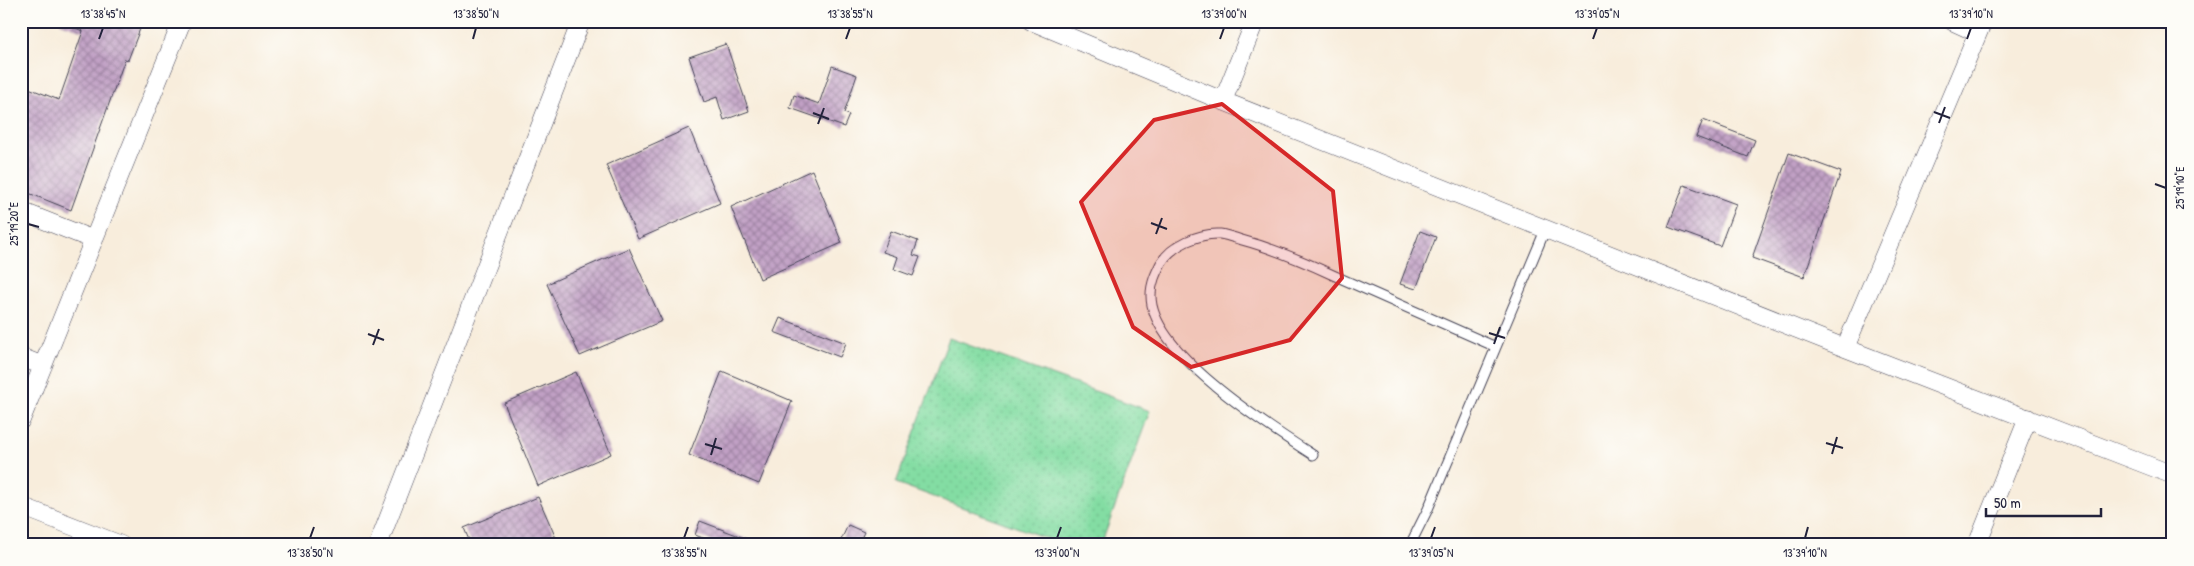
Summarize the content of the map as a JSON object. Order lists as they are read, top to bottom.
{
  "scale_bar": "50 m",
  "coordinates": [
    "13°38'45\"N",
    "13°38'50\"N",
    "13°38'55\"N",
    "13°39'00\"N",
    "13°39'05\"N",
    "13°39'10\"N",
    "25°19'10\"E",
    "25°19'20\"E"
  ]
}
